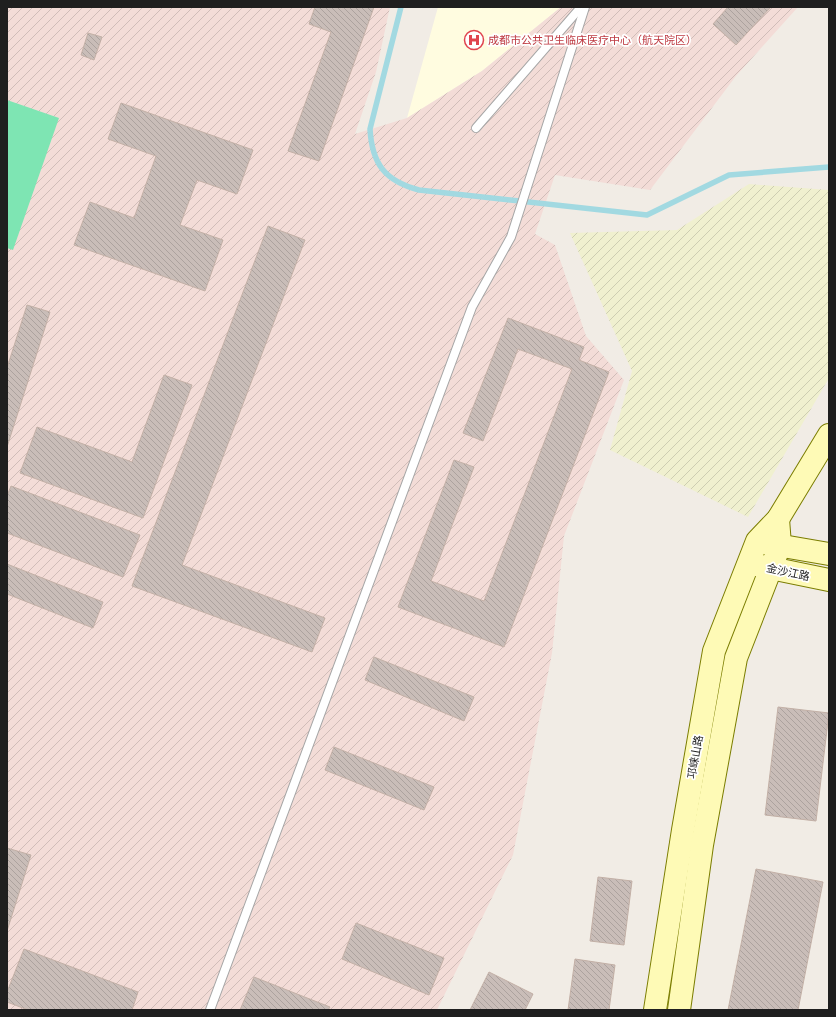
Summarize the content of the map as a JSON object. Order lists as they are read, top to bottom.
{
  "streets": {
    "street": ["金沙江路", "邛崃山路"]
  },
  "crossings": [
    ["金沙江路", "邛崃山路"]
  ],
  "places": {
    "hospital": ["成都市公共卫生临床医疗中心（航天院区）"]
  }
}
